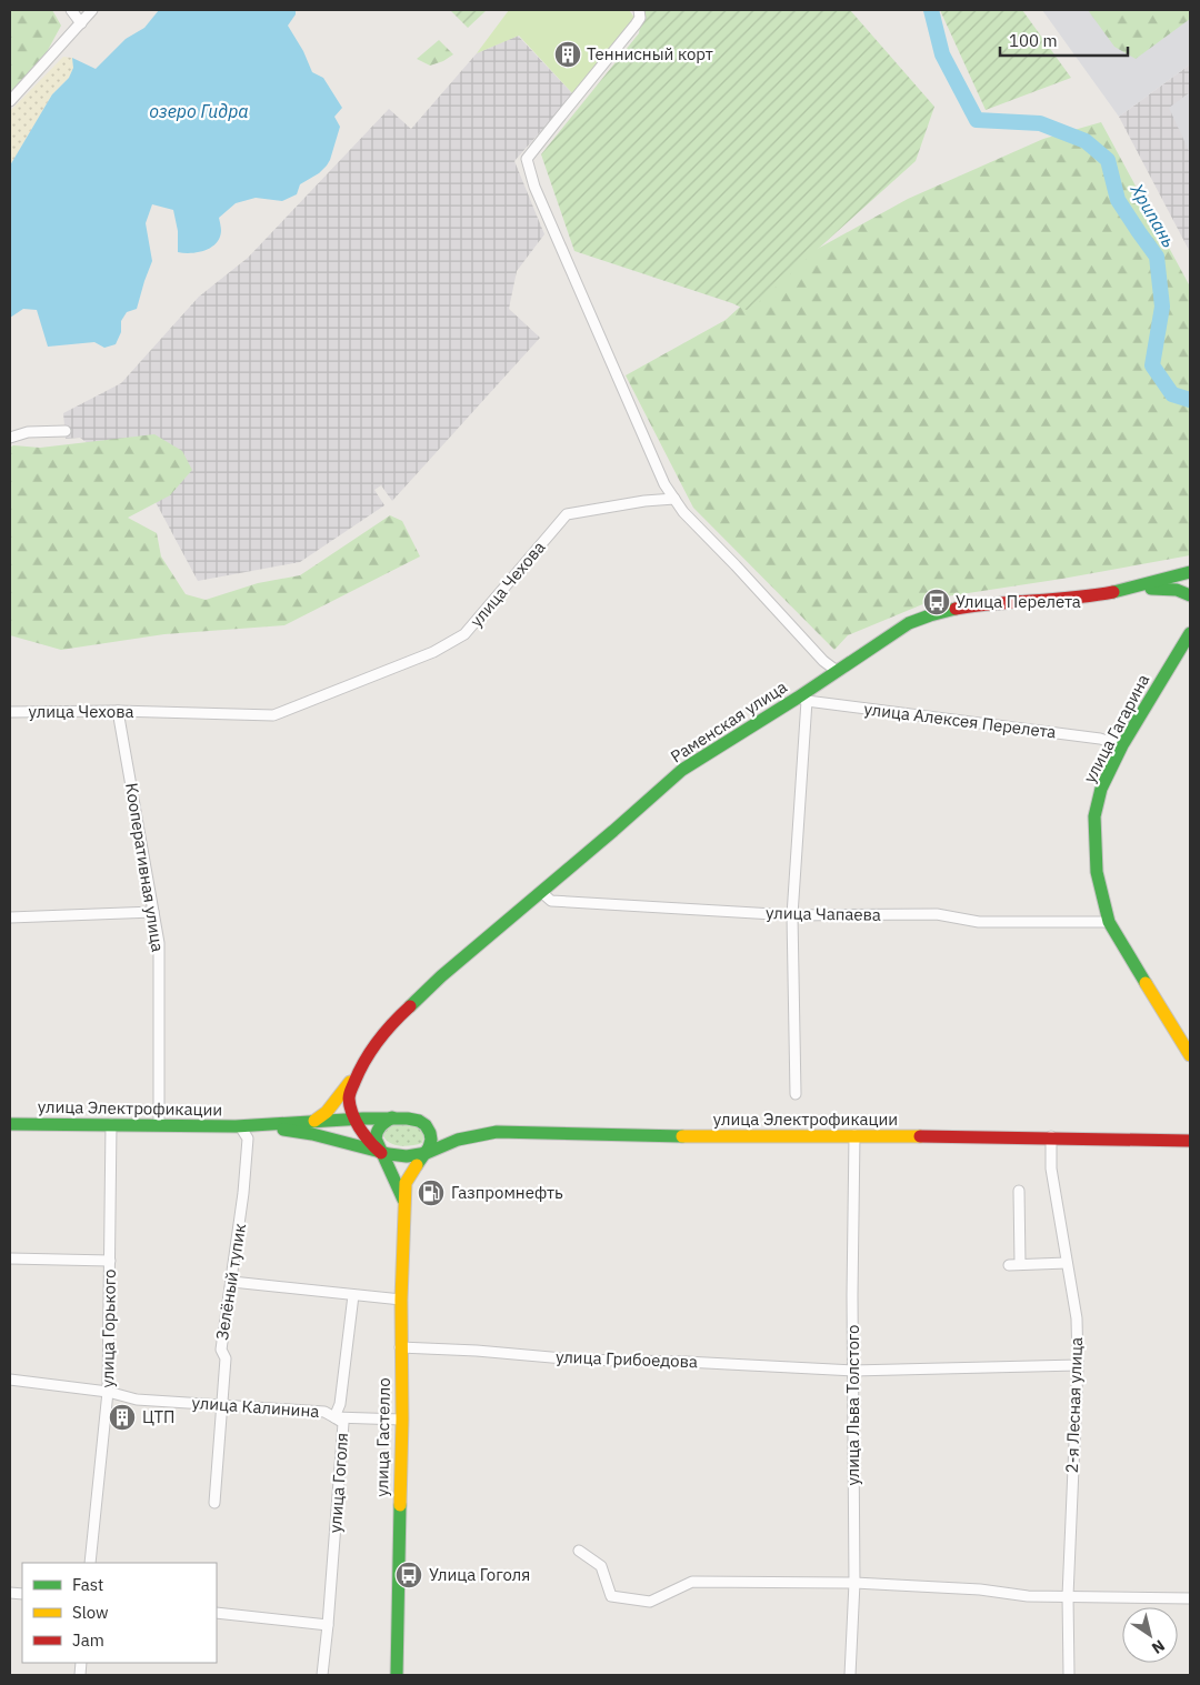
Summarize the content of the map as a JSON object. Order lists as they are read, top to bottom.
{
  "streets": {
    "main road": [
      "Раменская улица",
      "улица Гагарина",
      "улица Электрофикации",
      "улица Гастелло"
    ],
    "street": [
      "улица Чехова",
      "улица Алексея Перелета",
      "Кооперативная улица",
      "улица Чапаева",
      "Зелёный тупик",
      "улица Горького",
      "улица Грибоедова",
      "улица Льва Толстого",
      "2-я Лесная улица",
      "улица Калинина",
      "улица Гоголя"
    ]
  },
  "crossings": [
    ["улица Чехова", "Кооперативная улица"],
    ["улица Алексея Перелета", "Раменская улица"],
    ["улица Алексея Перелета", "улица Гагарина"],
    ["Раменская улица", "улица Чапаева"],
    ["Раменская улица", "улица Электрофикации"],
    ["Раменская улица", "улица Гастелло"],
    ["улица Гагарина", "улица Чапаева"],
    ["Кооперативная улица", "улица Электрофикации"],
    ["улица Электрофикации", "Зелёный тупик"],
    ["улица Электрофикации", "улица Горького"],
    ["улица Электрофикации", "улица Льва Толстого"],
    ["улица Электрофикации", "2-я Лесная улица"],
    ["улица Электрофикации", "улица Гастелло"],
    ["Зелёный тупик", "улица Калинина"],
    ["улица Горького", "улица Калинина"],
    ["улица Грибоедова", "улица Льва Толстого"],
    ["улица Грибоедова", "2-я Лесная улица"],
    ["улица Грибоедова", "улица Гастелло"],
    ["улица Калинина", "улица Гастелло"],
    ["улица Калинина", "улица Гоголя"]
  ],
  "water": ["озеро Гидра", "Хрипань"],
  "places": {
    "building": ["Теннисный корт", "ЦТП"],
    "bus stop": ["Улица Перелета", "Улица Гоголя"],
    "fuel station": ["Газпромнефть"]
  },
  "legend": ["Fast", "Slow", "Jam"],
  "scale_bar": "100 m",
  "north": "bottom right"
}
